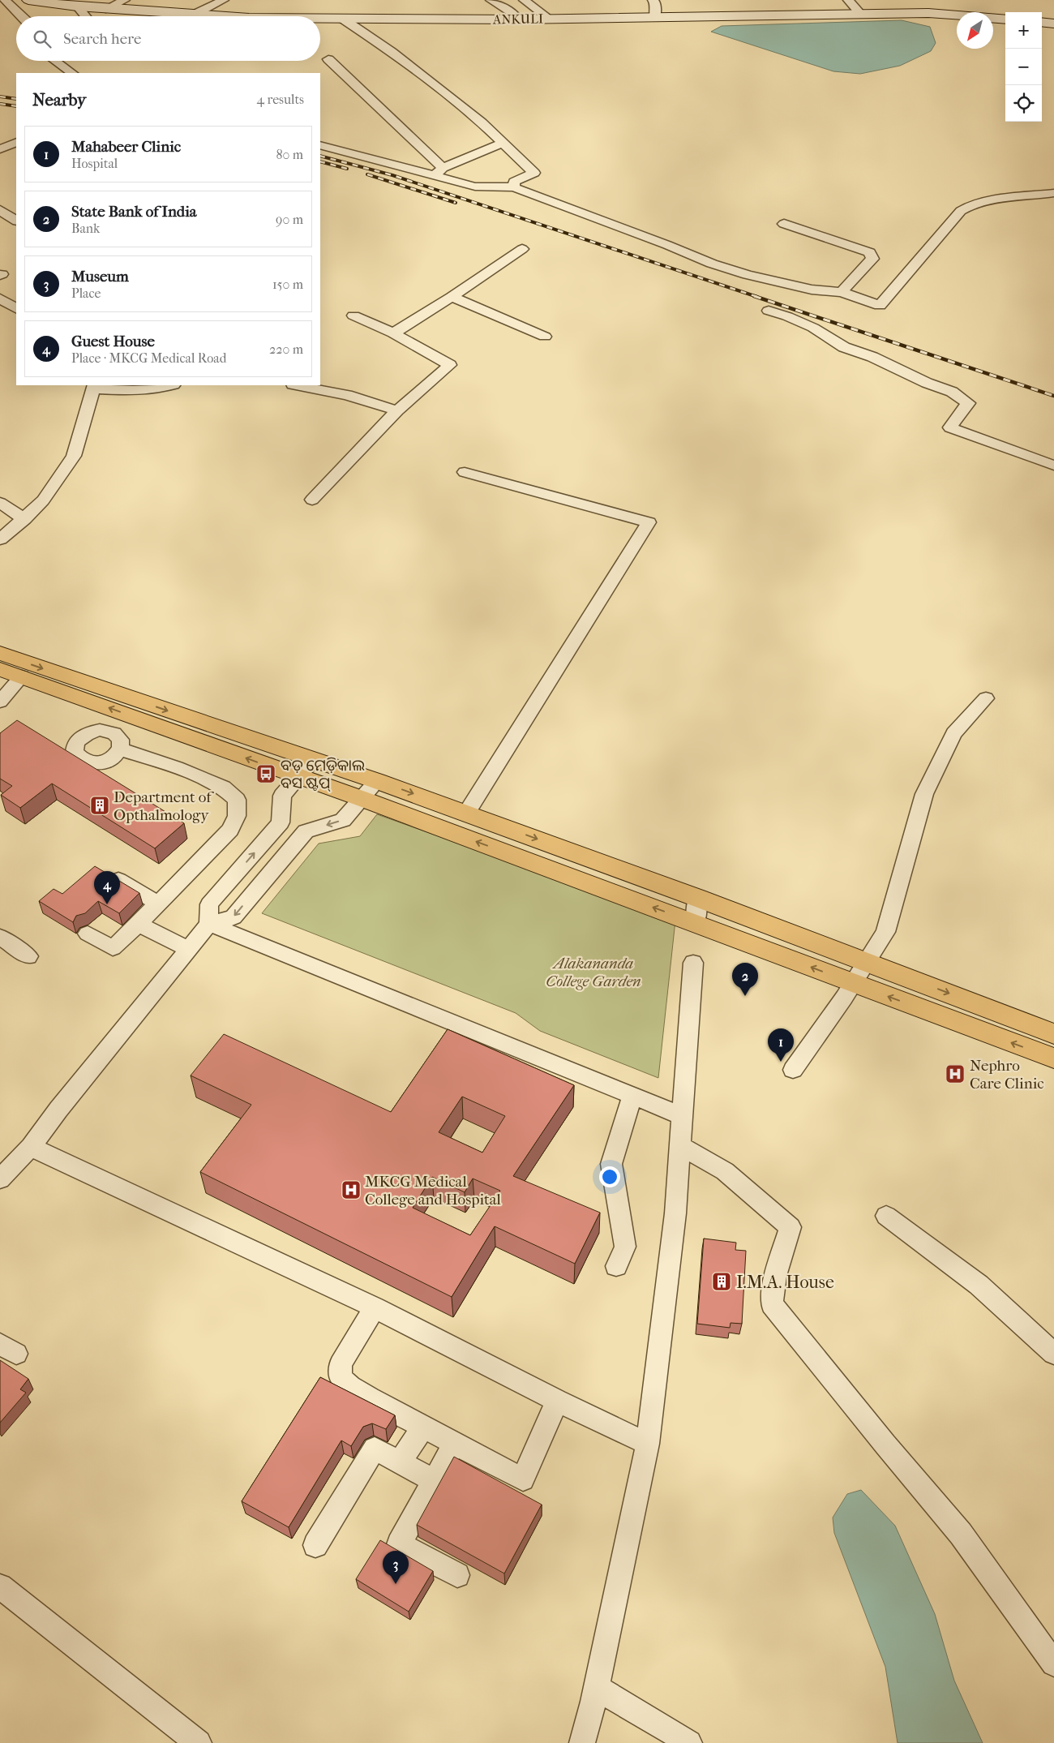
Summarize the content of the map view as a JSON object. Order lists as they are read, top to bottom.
{
  "streets": {
    "main road": ["ANKULI"]
  },
  "parks": ["Alakananda College Garden"],
  "places": {
    "bus stop": ["ବଡ଼ ମେଡ଼ିକାଲ ବସ ଷ୍ଟପ୍"],
    "building": ["Department of Opthalmology", "I.M.A. House"],
    "hospital": ["Nephro Care Clinic", "MKCG Medical College and Hospital"]
  },
  "north": "bottom left",
  "page": {
    "map_buttons": ["+", "−"],
    "search": "Search here",
    "heading": ["Nearby", "4 results"],
    "list": [
      {
        "mark": "1",
        "name": "Mahabeer Clinic",
        "note": "Hospital",
        "value": "80 m"
      },
      {
        "mark": "2",
        "name": "State Bank of India",
        "note": "Bank",
        "value": "90 m"
      },
      {
        "mark": "3",
        "name": "Museum",
        "note": "Place",
        "value": "150 m"
      },
      {
        "mark": "4",
        "name": "Guest House",
        "note": "Place · MKCG Medical Road",
        "value": "220 m"
      }
    ],
    "pins": [
      "4",
      "2",
      "1",
      "3"
    ]
  }
}
